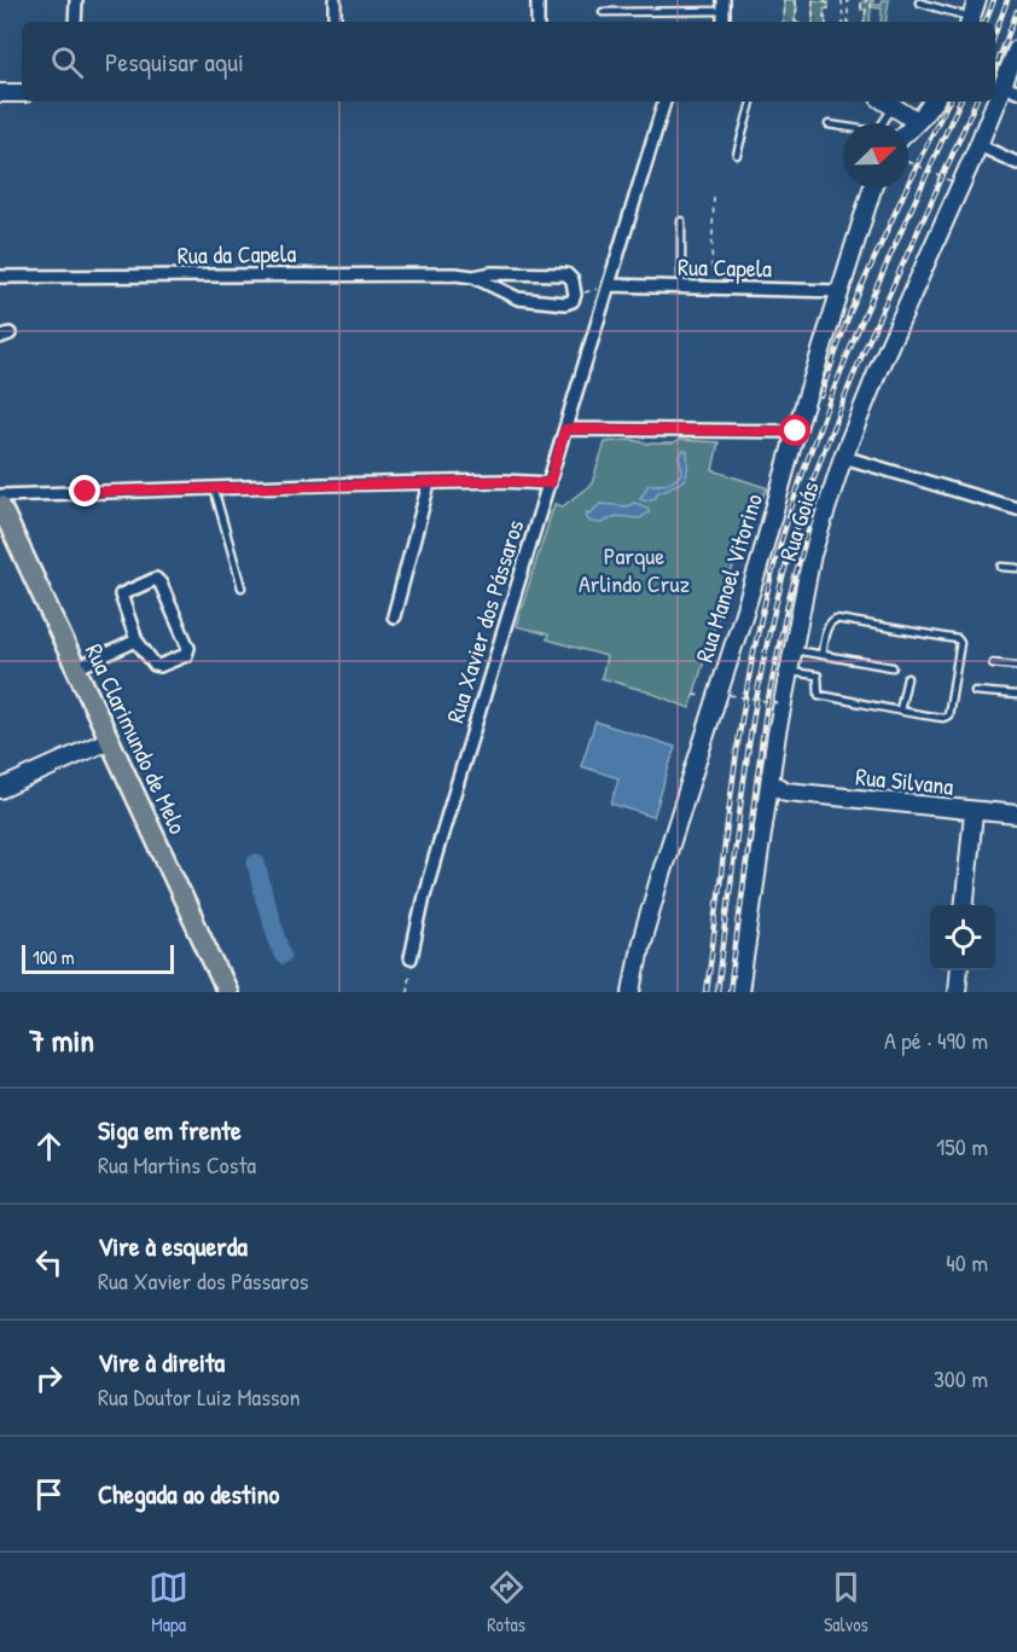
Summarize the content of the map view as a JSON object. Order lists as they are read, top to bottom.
{
  "streets": {
    "main road": [
      "Rua Goiás",
      "Rua Manoel Vitorino",
      "Rua Clarimundo de Melo",
      "Rua Silvana"
    ],
    "street": ["Rua da Capela", "Rua Capela", "Rua Xavier dos Pássaros"]
  },
  "crossings": [
    ["Rua Capela", "Rua Manoel Vitorino"],
    ["Rua Capela", "Rua Xavier dos Pássaros"],
    ["Rua Goiás", "Rua Silvana"]
  ],
  "parks": ["Parque Arlindo Cruz"],
  "scale_bar": "100 m",
  "north": "top right",
  "page": {
    "search": "Pesquisar aqui",
    "scale": "100 m",
    "heading": ["7 min", "A pé · 490 m"],
    "list": [
      ["Siga em frente", "Rua Martins Costa", "150 m"],
      ["Vire à esquerda", "Rua Xavier dos Pássaros", "40 m"],
      ["Vire à direita", "Rua Doutor Luiz Masson", "300 m"],
      "Chegada ao destino"
    ],
    "nav": ["Mapa", "Rotas", "Salvos"]
  }
}
